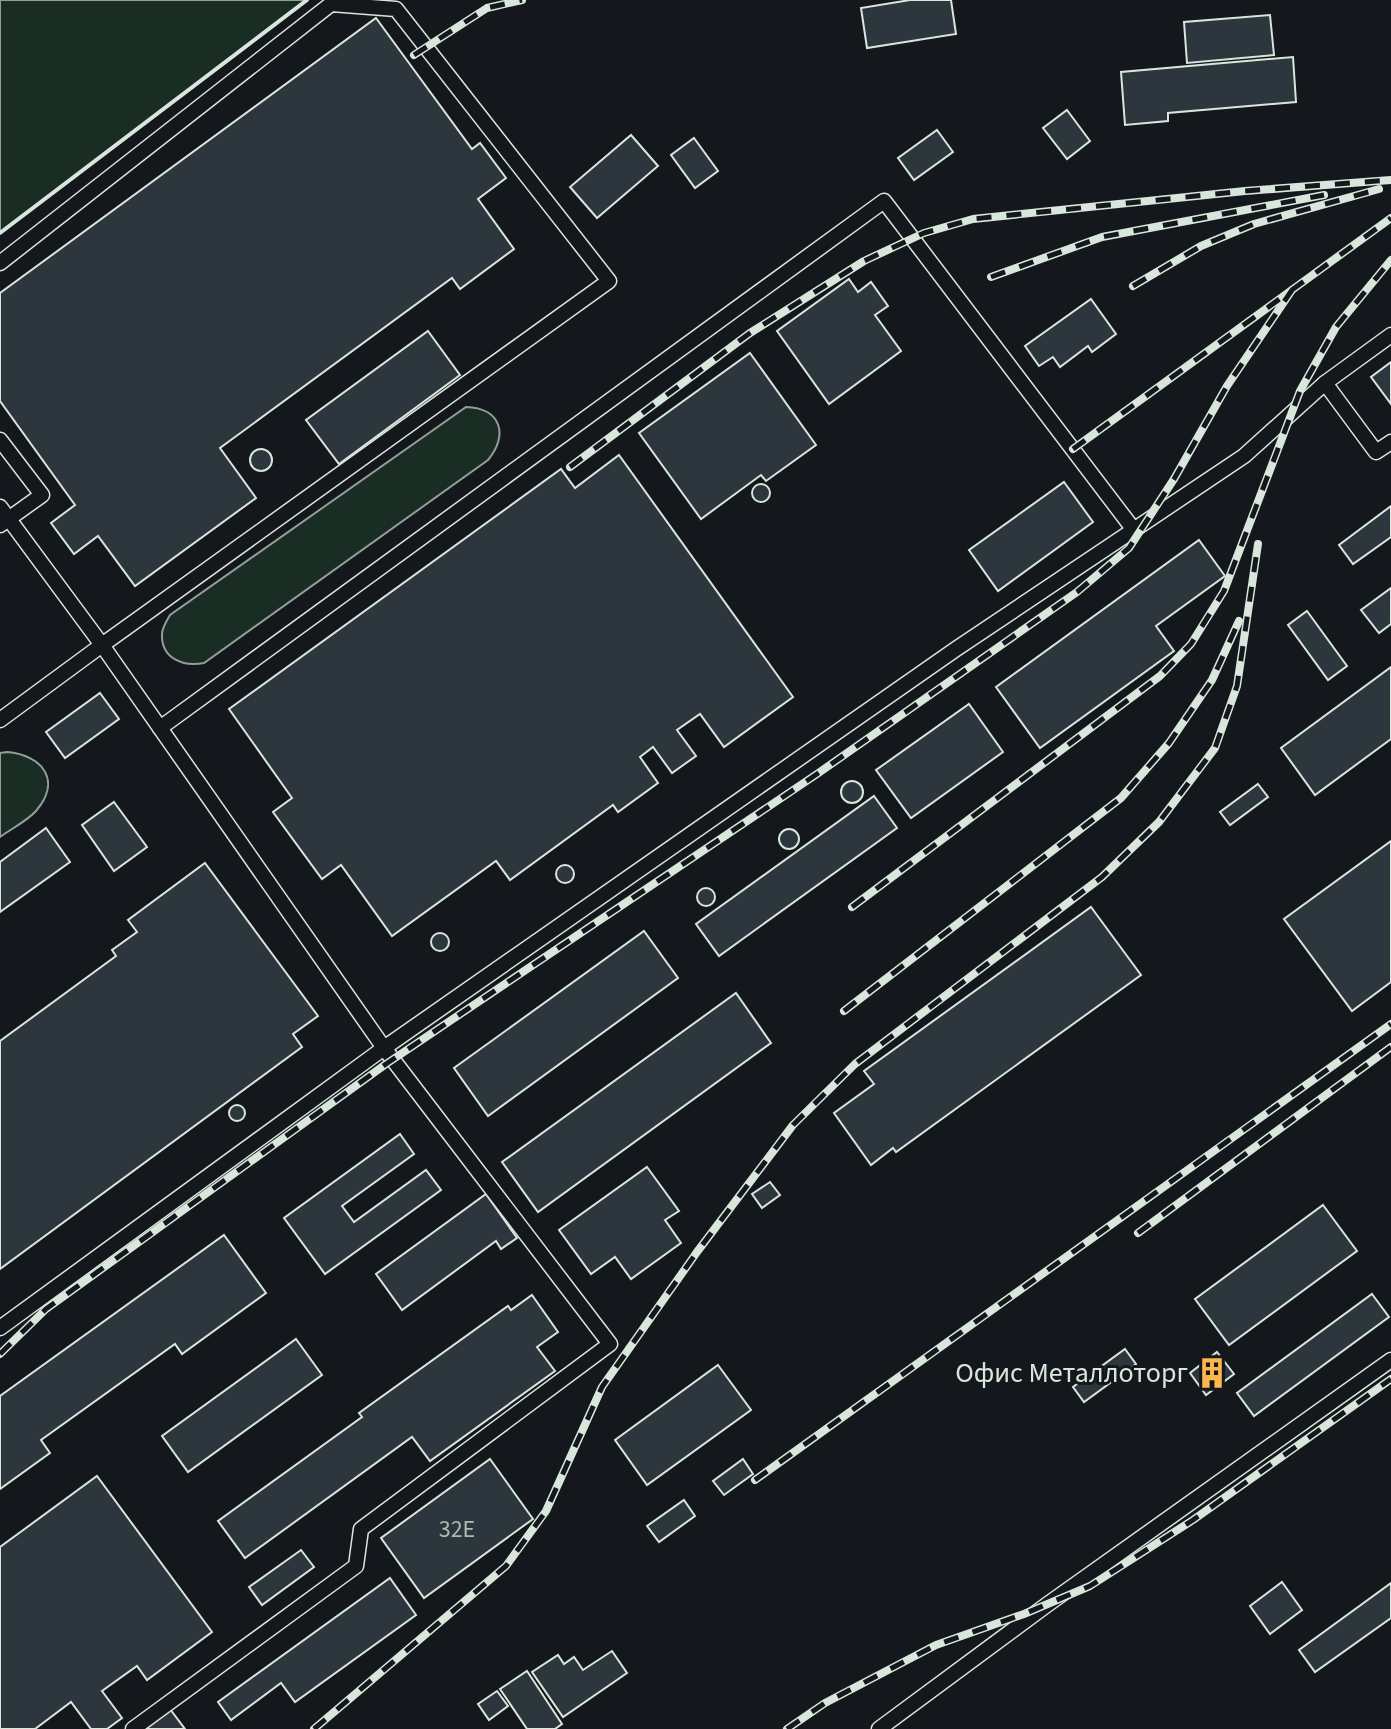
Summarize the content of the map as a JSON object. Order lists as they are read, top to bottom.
{
  "places": {
    "building": ["Офис Металлоторг"]
  },
  "house_numbers": ["32Е"]
}
